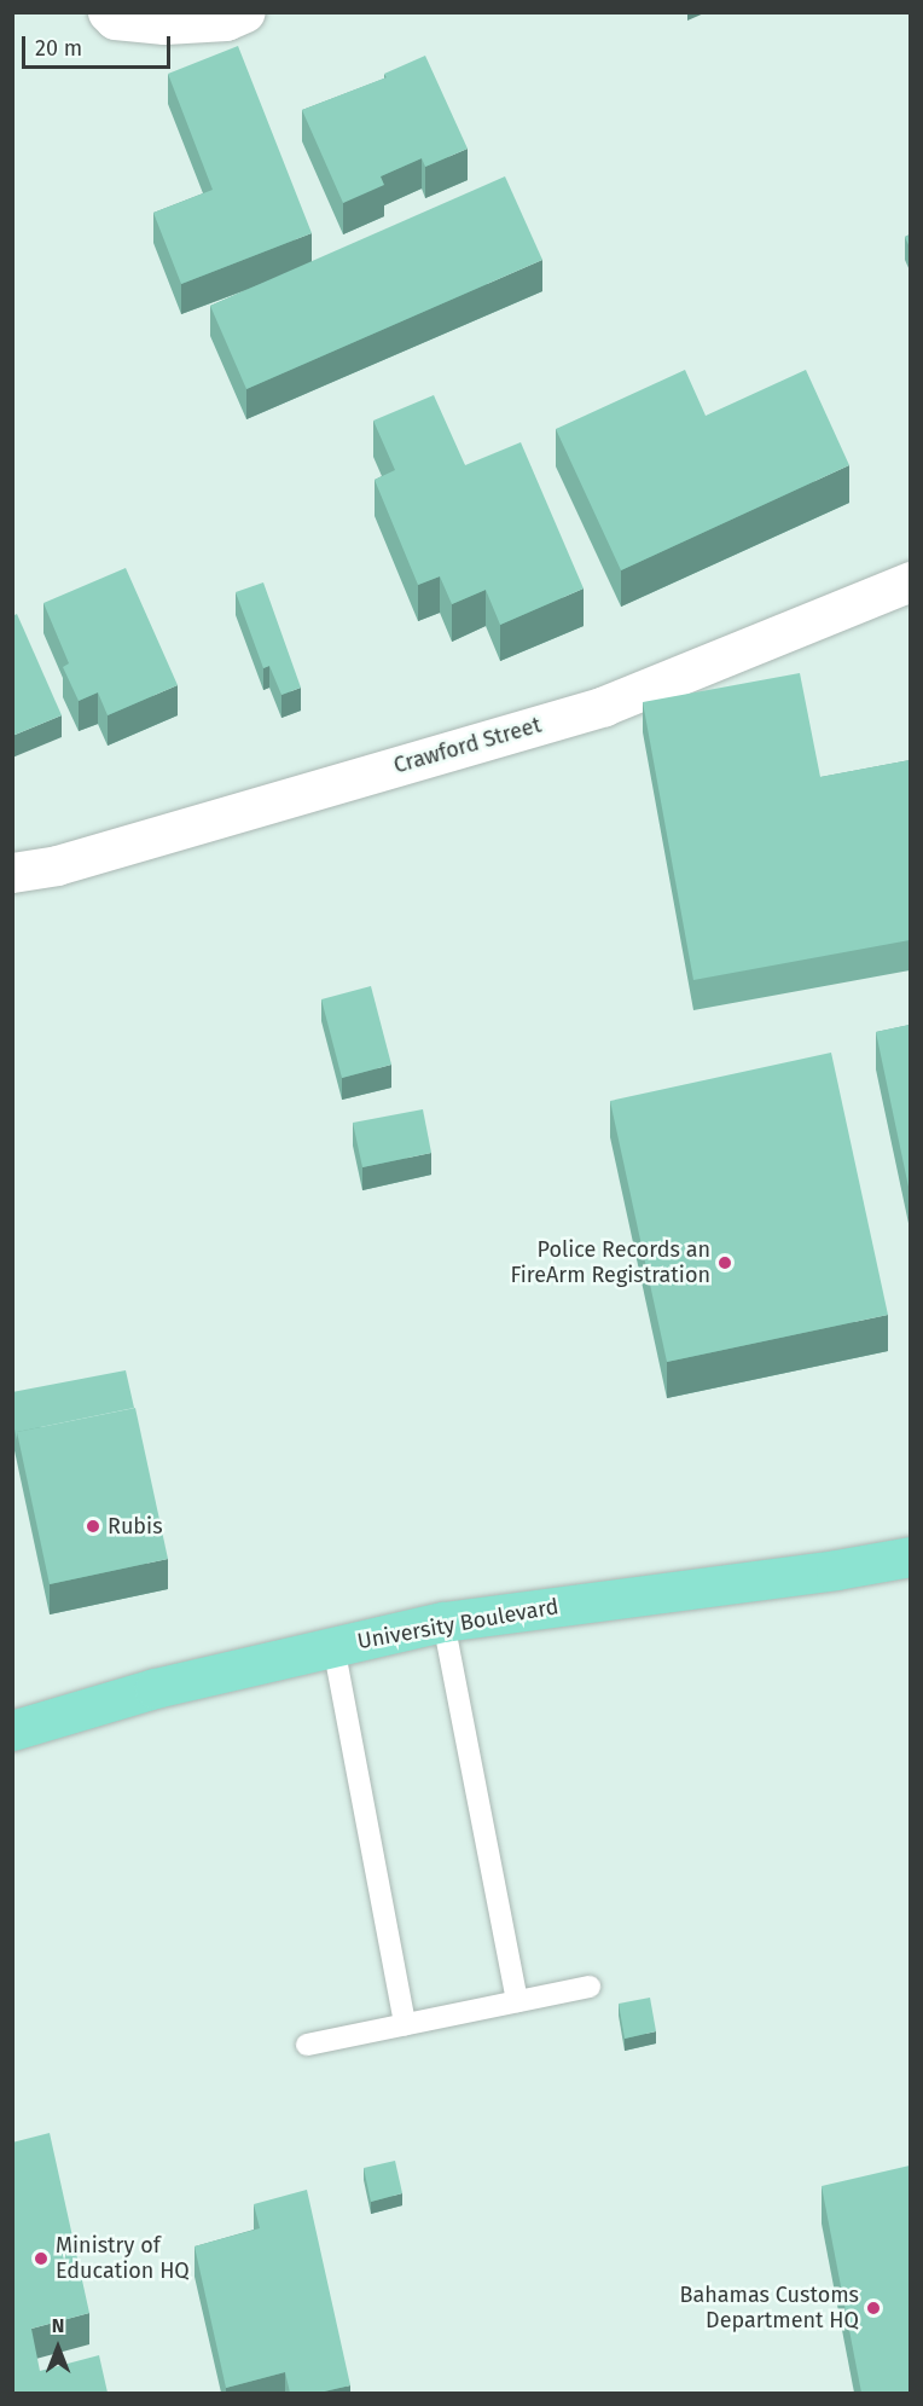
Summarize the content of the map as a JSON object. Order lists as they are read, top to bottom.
{
  "streets": {
    "main road": ["University Boulevard"],
    "street": ["Crawford Street"]
  },
  "places": [
    "Police Records an FireArm Registration",
    "Rubis",
    "Ministry of Education HQ",
    "Bahamas Customs Department HQ"
  ],
  "scale_bar": "20 m",
  "north": "top"
}
